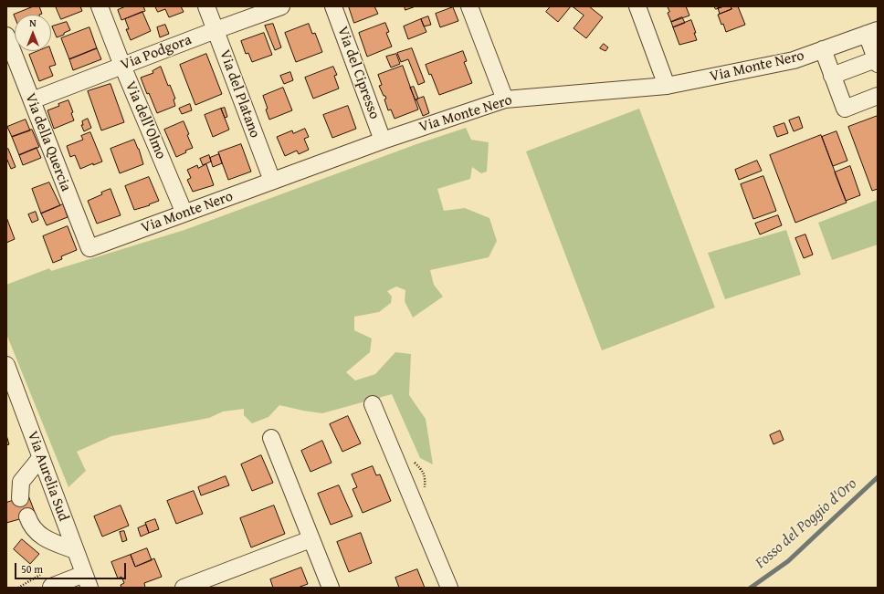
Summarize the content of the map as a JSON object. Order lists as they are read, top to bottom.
{
  "streets": {
    "street": [
      "Via Podgora",
      "Via Monte Nero",
      "Via del Cipresso",
      "Via del Platano",
      "Via dell'Olmo",
      "Via della Quercia",
      "Via Aurelia Sud"
    ]
  },
  "crossings": [
    ["Via Podgora", "Via del Platano"],
    ["Via Podgora", "Via dell'Olmo"],
    ["Via Podgora", "Via della Quercia"],
    ["Via Monte Nero", "Via del Cipresso"],
    ["Via Monte Nero", "Via del Platano"],
    ["Via Monte Nero", "Via dell'Olmo"],
    ["Via Monte Nero", "Via della Quercia"]
  ],
  "water": ["Fosso del Poggio d'Oro"],
  "scale_bar": "50 m",
  "north": "top"
}
